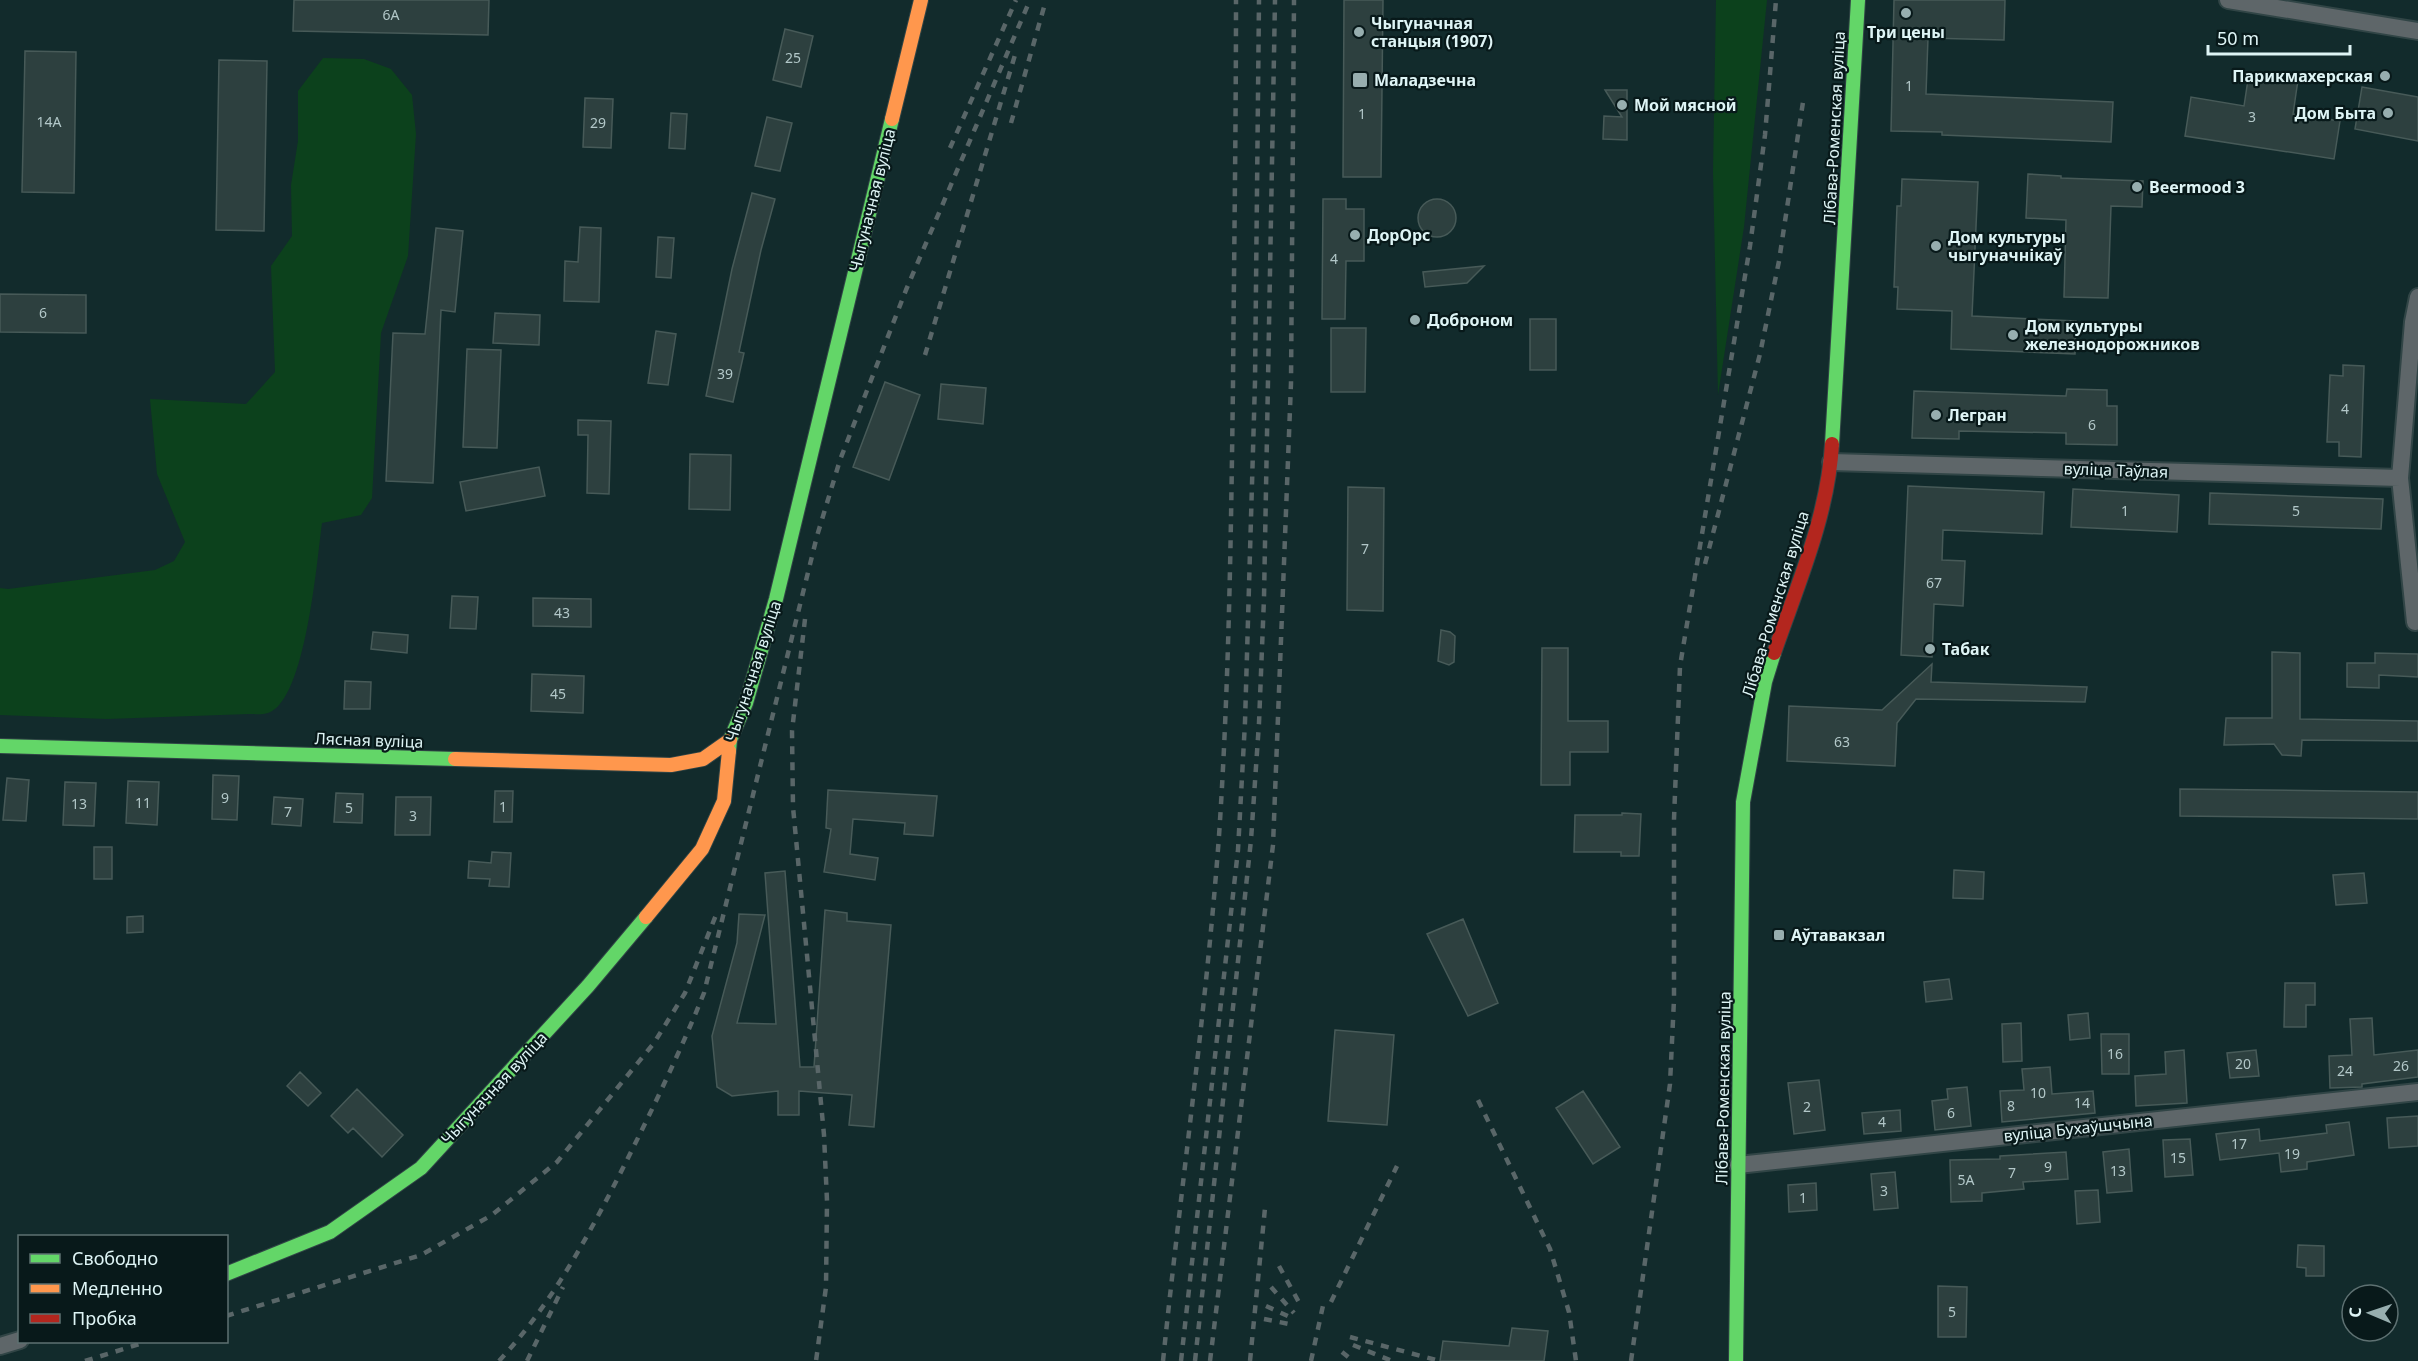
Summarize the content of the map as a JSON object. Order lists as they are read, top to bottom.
{
  "streets": {
    "main road": ["Лібава-Роменская вуліца", "Чыгуначная вуліца", "Лясная вуліца"],
    "street": ["вуліца Таўлая", "вуліца Бухаўшчына"]
  },
  "crossings": [
    ["Лібава-Роменская вуліца", "вуліца Таўлая"],
    ["Лібава-Роменская вуліца", "вуліца Бухаўшчына"],
    ["Чыгуначная вуліца", "Лясная вуліца"]
  ],
  "places": {
    "other": [
      "Три цены",
      "Чыгуначная станцыя (1907)",
      "Парикмахерская",
      "Мой мясной",
      "Дом Быта",
      "Beermood 3",
      "ДорОрс",
      "Дом культуры чыгуначнікаў",
      "Доброном",
      "Дом культуры железнодорожников",
      "Легран",
      "Табак"
    ],
    "transit": ["Маладзечна", "Аўтавакзал"]
  },
  "house_numbers": [
    "6А",
    "25",
    "1",
    "1",
    "3",
    "14А",
    "29",
    "4",
    "6",
    "39",
    "4",
    "6",
    "1",
    "5",
    "7",
    "67",
    "43",
    "45",
    "63",
    "9",
    "11",
    "13",
    "1",
    "5",
    "7",
    "3",
    "16",
    "20",
    "26",
    "24",
    "10",
    "14",
    "8",
    "2",
    "6",
    "4",
    "17",
    "19",
    "15",
    "9",
    "13",
    "7",
    "5А",
    "3",
    "1",
    "5"
  ],
  "legend": ["Свободно", "Медленно", "Пробка"],
  "scale_bar": "50 m",
  "north": "left"
}
